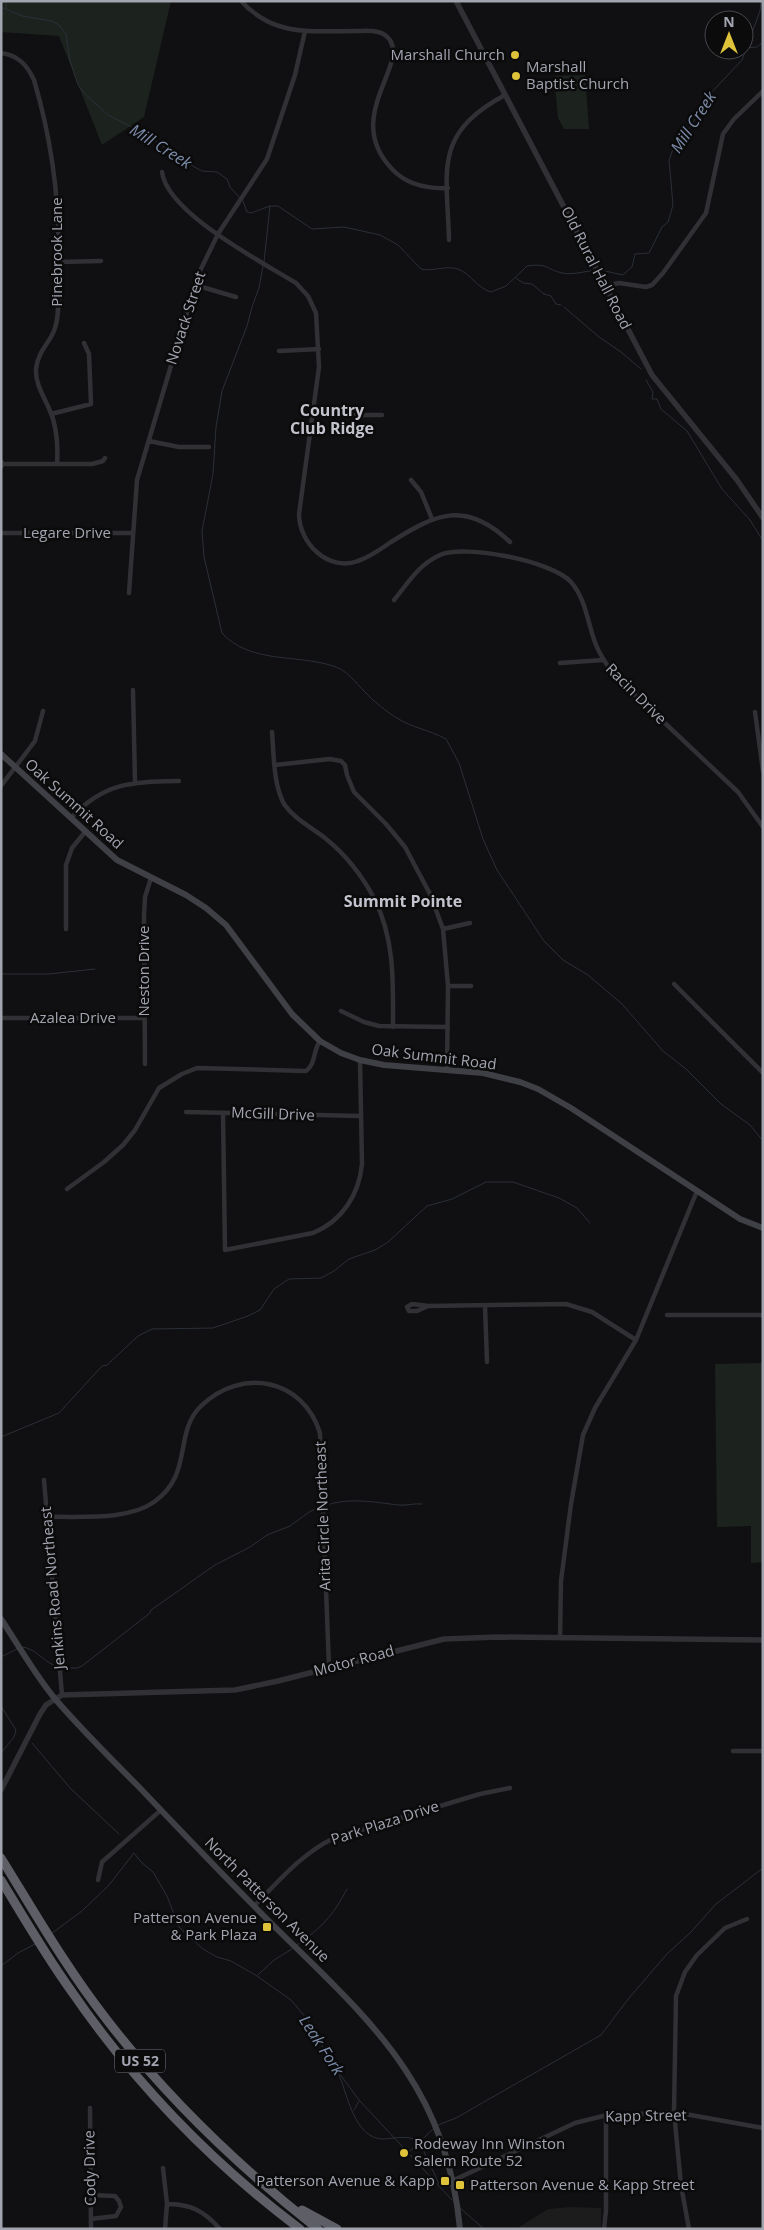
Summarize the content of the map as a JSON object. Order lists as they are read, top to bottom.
{
  "streets": {
    "highway": ["US 52"],
    "main road": ["Oak Summit Road", "North Patterson Avenue"],
    "street": [
      "Pinebrook Lane",
      "Old Rural Hall Road",
      "Novack Street",
      "Legare Drive",
      "Racin Drive",
      "Neston Drive",
      "Azalea Drive",
      "McGill Drive",
      "Arita Circle Northeast",
      "Jenkins Road Northeast",
      "Motor Road",
      "Park Plaza Drive",
      "Kapp Street",
      "Cody Drive"
    ]
  },
  "crossings": [
    ["Novack Street", "Legare Drive"],
    ["Oak Summit Road", "Neston Drive"],
    ["Neston Drive", "Azalea Drive"],
    ["Arita Circle Northeast", "Jenkins Road Northeast"],
    ["Arita Circle Northeast", "Motor Road"],
    ["Jenkins Road Northeast", "Motor Road"],
    ["Motor Road", "North Patterson Avenue"],
    ["Park Plaza Drive", "North Patterson Avenue"],
    ["North Patterson Avenue", "Kapp Street"]
  ],
  "districts": ["Country Club Ridge", "Summit Pointe"],
  "water": ["Mill Creek", "Leak Fork"],
  "places": {
    "other": ["Marshall Church", "Marshall Baptist Church", "Rodeway Inn Winston Salem Route 52"],
    "transit": ["Patterson Avenue & Park Plaza", "Patterson Avenue & Kapp", "Patterson Avenue & Kapp Street"]
  },
  "north": "top"
}
